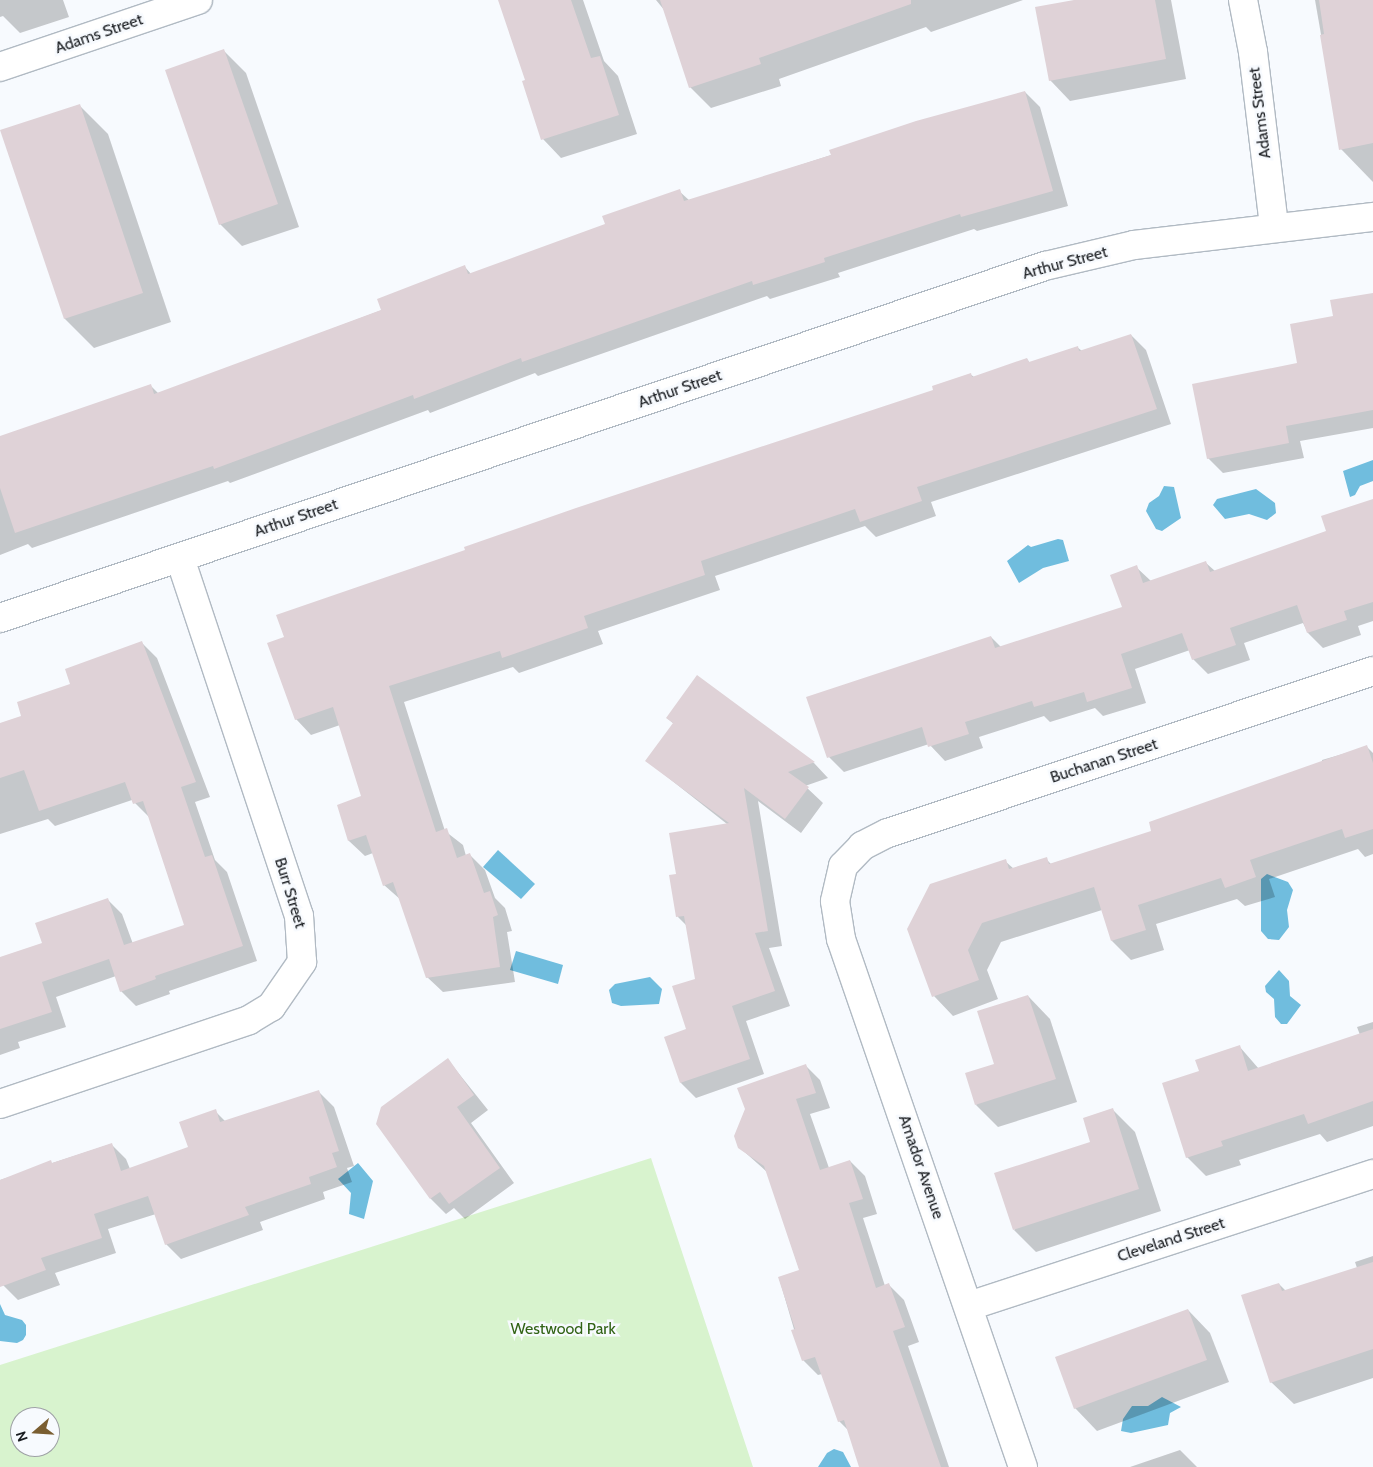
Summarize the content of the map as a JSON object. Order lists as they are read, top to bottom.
{
  "streets": {
    "street": [
      "Adams Street",
      "Arthur Street",
      "Buchanan Street",
      "Burr Street",
      "Amador Avenue",
      "Cleveland Street"
    ]
  },
  "crossings": [
    ["Adams Street", "Arthur Street"],
    ["Arthur Street", "Burr Street"],
    ["Buchanan Street", "Amador Avenue"],
    ["Amador Avenue", "Cleveland Street"]
  ],
  "parks": ["Westwood Park"],
  "north": "left"
}
